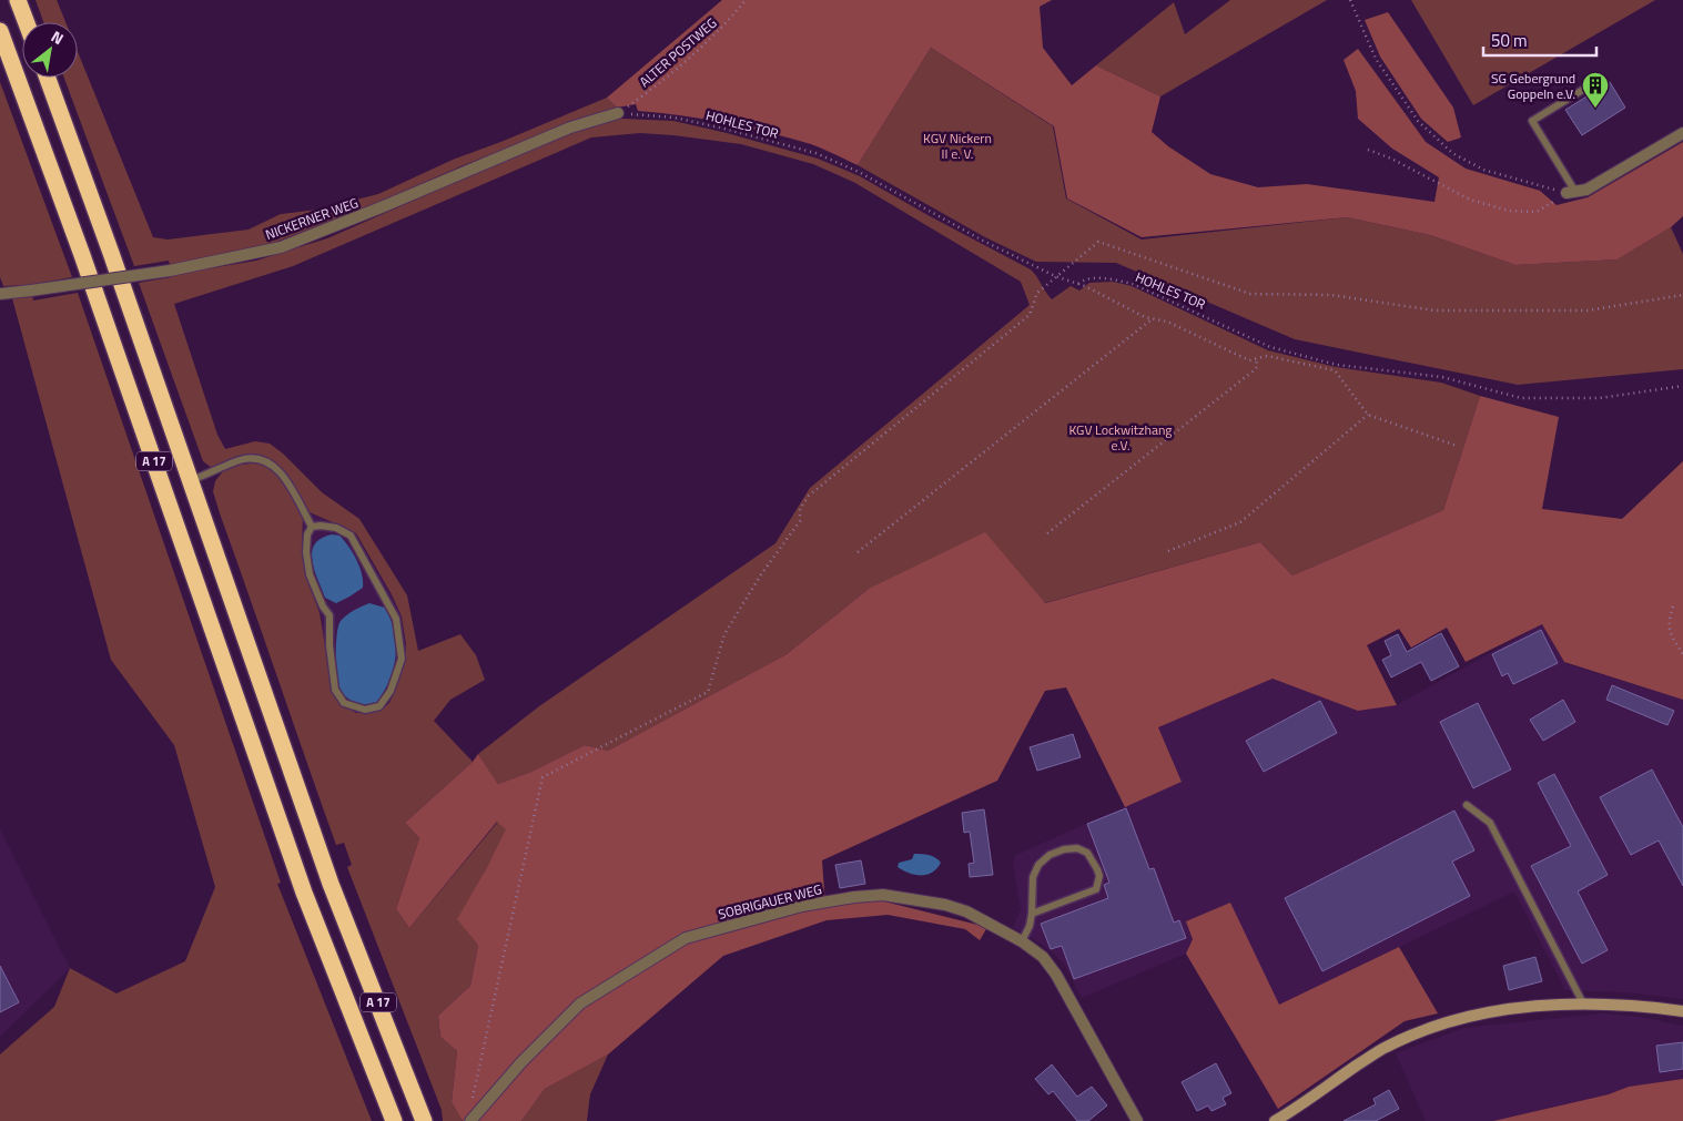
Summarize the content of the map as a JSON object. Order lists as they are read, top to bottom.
{
  "streets": {
    "highway": ["A 17"],
    "street": ["NICKERNER WEG", "SOBRIGAUER WEG"],
    "path": ["ALTER POSTWEG", "HOHLES TOR"]
  },
  "crossings": [
    ["ALTER POSTWEG", "HOHLES TOR"],
    ["ALTER POSTWEG", "NICKERNER WEG"],
    ["HOHLES TOR", "NICKERNER WEG"]
  ],
  "parks": ["KGV Nickern II e. V.", "KGV Lockwitzhang e.V."],
  "places": {
    "building": ["SG Gebergrund Goppeln e.V."]
  },
  "scale_bar": "50 m",
  "north": "top right"
}
